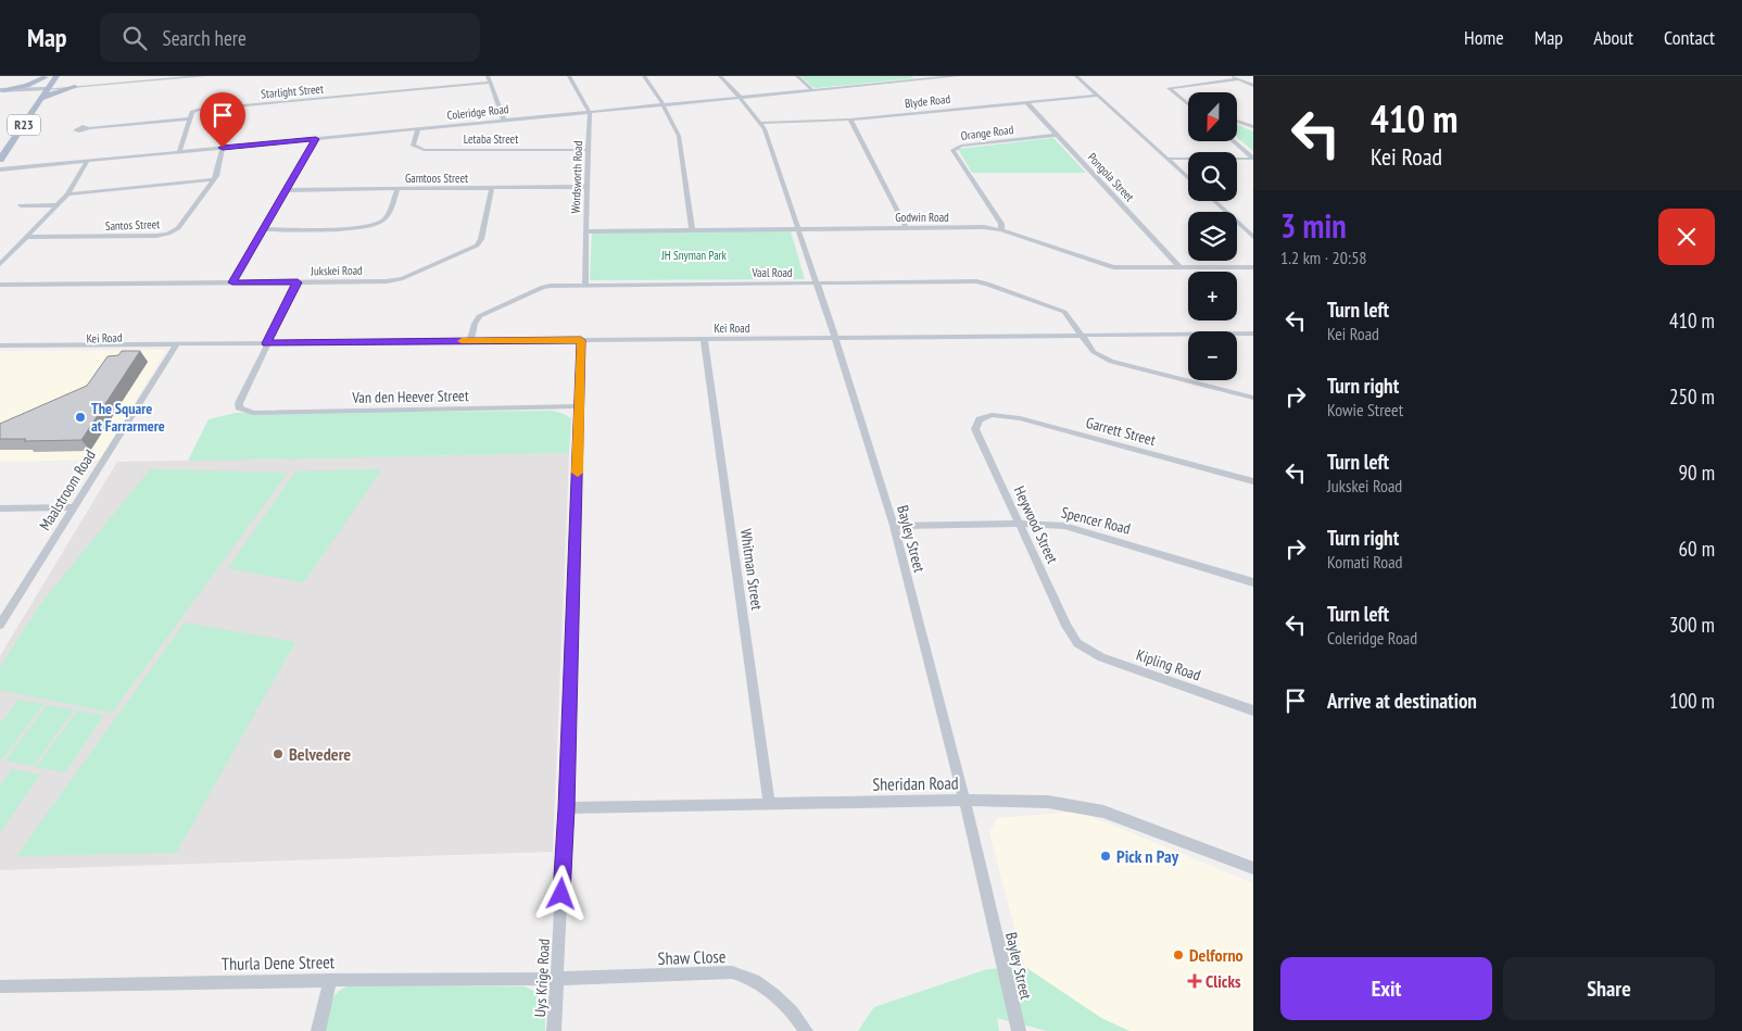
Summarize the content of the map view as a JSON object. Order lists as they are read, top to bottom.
{
  "streets": {
    "main road": ["R23"],
    "street": [
      "Starlight Street",
      "Blyde Road",
      "Coleridge Road",
      "Orange Road",
      "Letaba Street",
      "Wordsworth Road",
      "Pongola Street",
      "Gamtoos Street",
      "Godwin Road",
      "Santos Street",
      "Jukskei Road",
      "Vaal Road",
      "Kei Road",
      "Van den Heever Street",
      "Garrett Street",
      "Maalstroom Road",
      "Spencer Road",
      "Heywood Street",
      "Bayley Street",
      "Whitman Street",
      "Kipling Road",
      "Sheridan Road",
      "Shaw Close",
      "Thurla Dene Street",
      "Uys Krige Road"
    ]
  },
  "crossings": [
    ["Blyde Road", "Pongola Street"],
    ["Blyde Road", "Bayley Street"],
    ["Coleridge Road", "Letaba Street"],
    ["Coleridge Road", "Wordsworth Road"],
    ["Coleridge Road", "Santos Street"],
    ["Coleridge Road", "Bayley Street"],
    ["Orange Road", "Pongola Street"],
    ["Orange Road", "Godwin Road"],
    ["Letaba Street", "Wordsworth Road"],
    ["Wordsworth Road", "Gamtoos Street"],
    ["Wordsworth Road", "Godwin Road"],
    ["Wordsworth Road", "Vaal Road"],
    ["Pongola Street", "Godwin Road"],
    ["Gamtoos Street", "Jukskei Road"],
    ["Godwin Road", "Bayley Street"],
    ["Vaal Road", "Kei Road"],
    ["Vaal Road", "Bayley Street"],
    ["Kei Road", "Van den Heever Street"],
    ["Kei Road", "Maalstroom Road"],
    ["Kei Road", "Bayley Street"],
    ["Kei Road", "Whitman Street"],
    ["Kei Road", "Uys Krige Road"],
    ["Van den Heever Street", "Uys Krige Road"],
    ["Garrett Street", "Heywood Street"],
    ["Spencer Road", "Heywood Street"],
    ["Spencer Road", "Bayley Street"],
    ["Heywood Street", "Kipling Road"],
    ["Bayley Street", "Sheridan Road"],
    ["Whitman Street", "Sheridan Road"],
    ["Sheridan Road", "Uys Krige Road"],
    ["Shaw Close", "Thurla Dene Street"],
    ["Shaw Close", "Uys Krige Road"],
    ["Thurla Dene Street", "Uys Krige Road"]
  ],
  "parks": ["JH Snyman Park"],
  "places": {
    "other": [
      "The Square at Farrarmere",
      "Belvedere",
      "Pick n Pay",
      "Delforno"
    ],
    "health": ["Clicks"]
  },
  "north": "bottom",
  "page": {
    "header": "Map",
    "search": "Search here",
    "nav": [
      "Home",
      "Map",
      "About",
      "Contact"
    ],
    "turn": ["410 m", "Kei Road"],
    "map_buttons": ["+", "−"],
    "heading": ["3 min", "1.2 km · 20:58"],
    "list": [
      {
        "name": "Turn left",
        "note": "Kei Road",
        "value": "410 m"
      },
      {
        "name": "Turn right",
        "note": "Kowie Street",
        "value": "250 m"
      },
      {
        "name": "Turn left",
        "note": "Jukskei Road",
        "value": "90 m"
      },
      {
        "name": "Turn right",
        "note": "Komati Road",
        "value": "60 m"
      },
      {
        "name": "Turn left",
        "note": "Coleridge Road",
        "value": "300 m"
      },
      {
        "name": "Arrive at destination",
        "value": "100 m"
      }
    ],
    "buttons": ["Exit", "Share"]
  }
}
